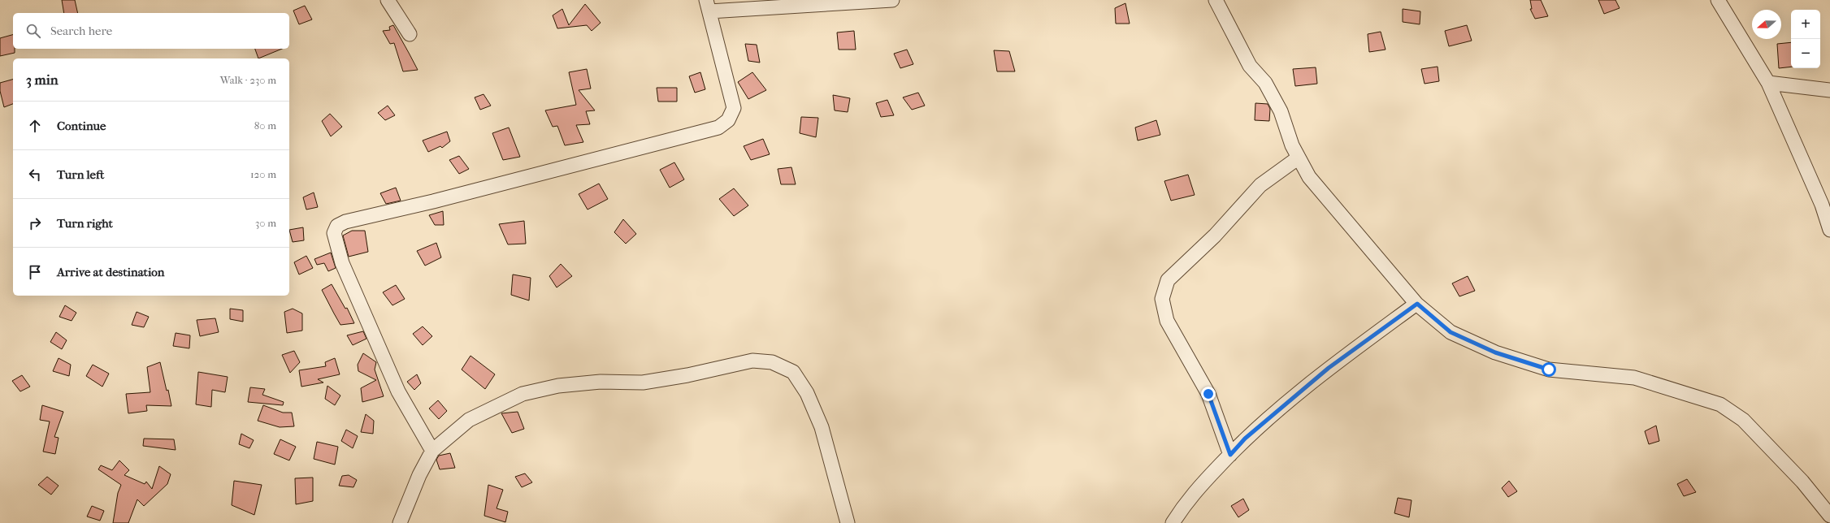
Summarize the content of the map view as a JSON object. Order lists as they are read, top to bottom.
{
  "north": "left",
  "page": {
    "map_buttons": ["+", "−"],
    "search": "Search here",
    "heading": ["3 min", "Walk · 230 m"],
    "list": [
      ["Continue", "80 m"],
      ["Turn left", "120 m"],
      ["Turn right", "30 m"],
      "Arrive at destination"
    ]
  }
}
